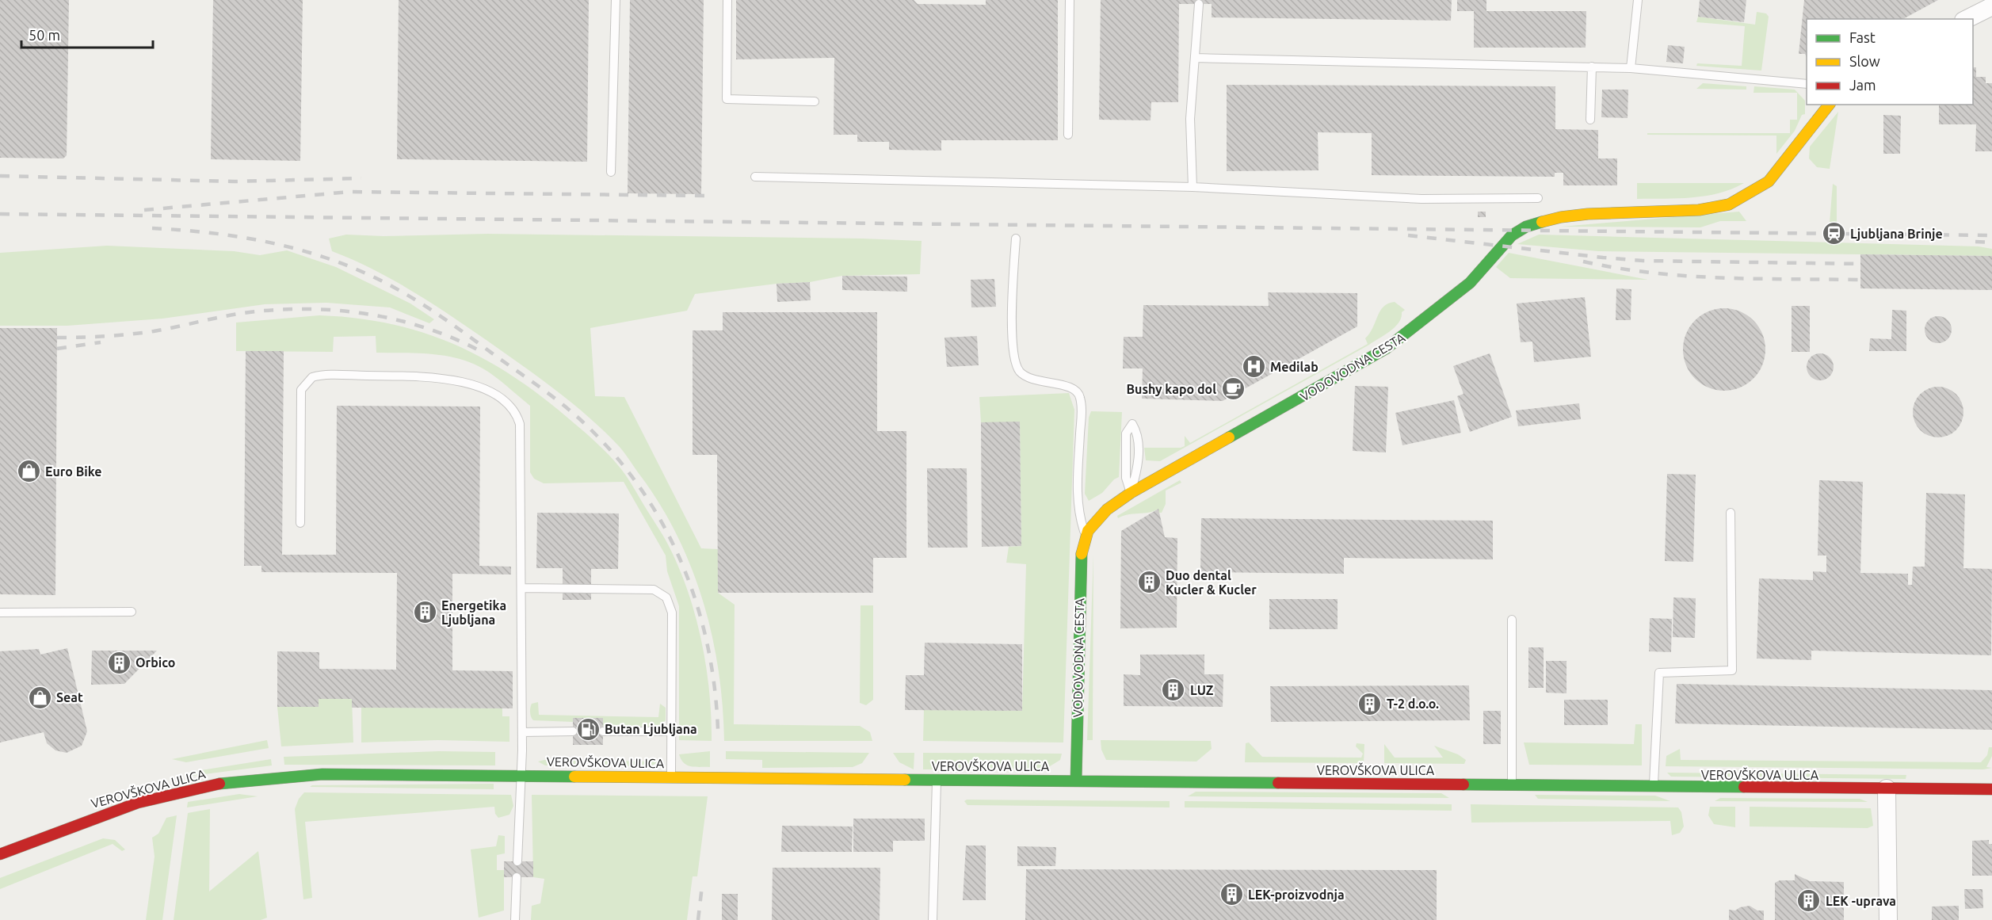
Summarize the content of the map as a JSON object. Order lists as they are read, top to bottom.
{
  "streets": {
    "street": ["VODOVODNA CESTA", "VEROVŠKOVA ULICA"]
  },
  "crossings": [
    ["VODOVODNA CESTA", "VEROVŠKOVA ULICA"]
  ],
  "places": {
    "station": ["Ljubljana Brinje"],
    "hospital": ["Medilab"],
    "cafe": ["Bushy kapo dol"],
    "shop": ["Euro Bike", "Seat"],
    "building": [
      "Duo dental Kucler & Kucler",
      "Energetika Ljubljana",
      "Orbico",
      "LUZ",
      "T-2 d.o.o.",
      "LEK-proizvodnja",
      "LEK -uprava"
    ],
    "fuel station": ["Butan Ljubljana"]
  },
  "legend": ["Fast", "Slow", "Jam"],
  "scale_bar": "50 m"
}
